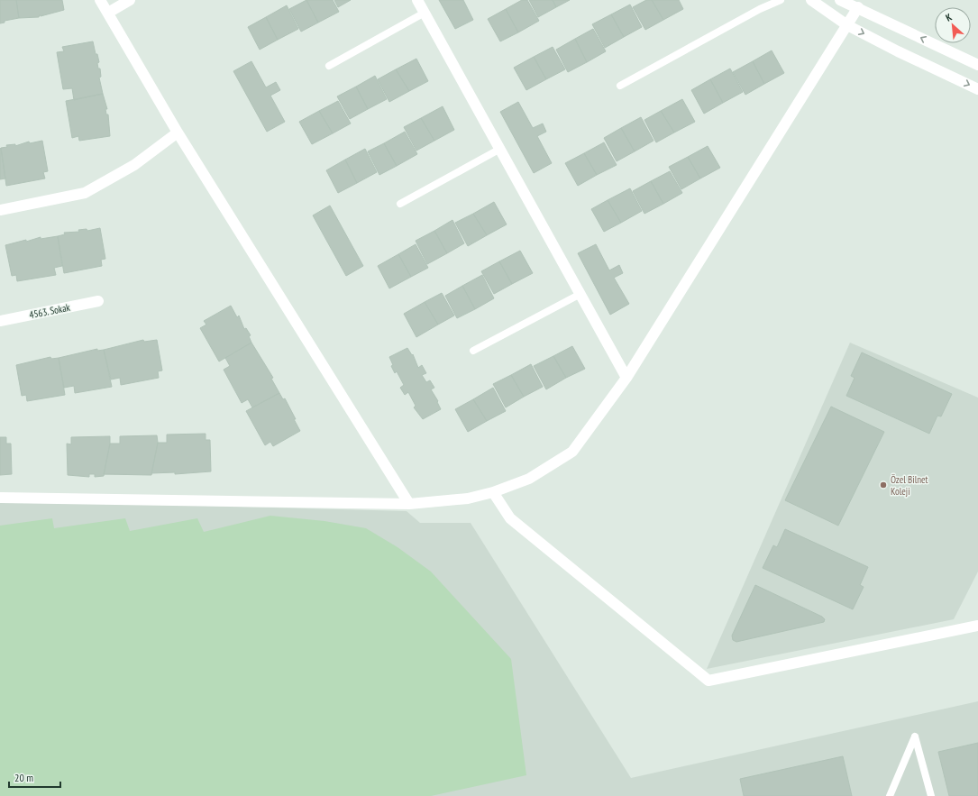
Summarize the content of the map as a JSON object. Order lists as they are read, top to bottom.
{
  "streets": {
    "street": ["4563. Sokak"]
  },
  "places": ["Özel Bilnet Koleji"],
  "scale_bar": "20 m",
  "north": "top left"
}
